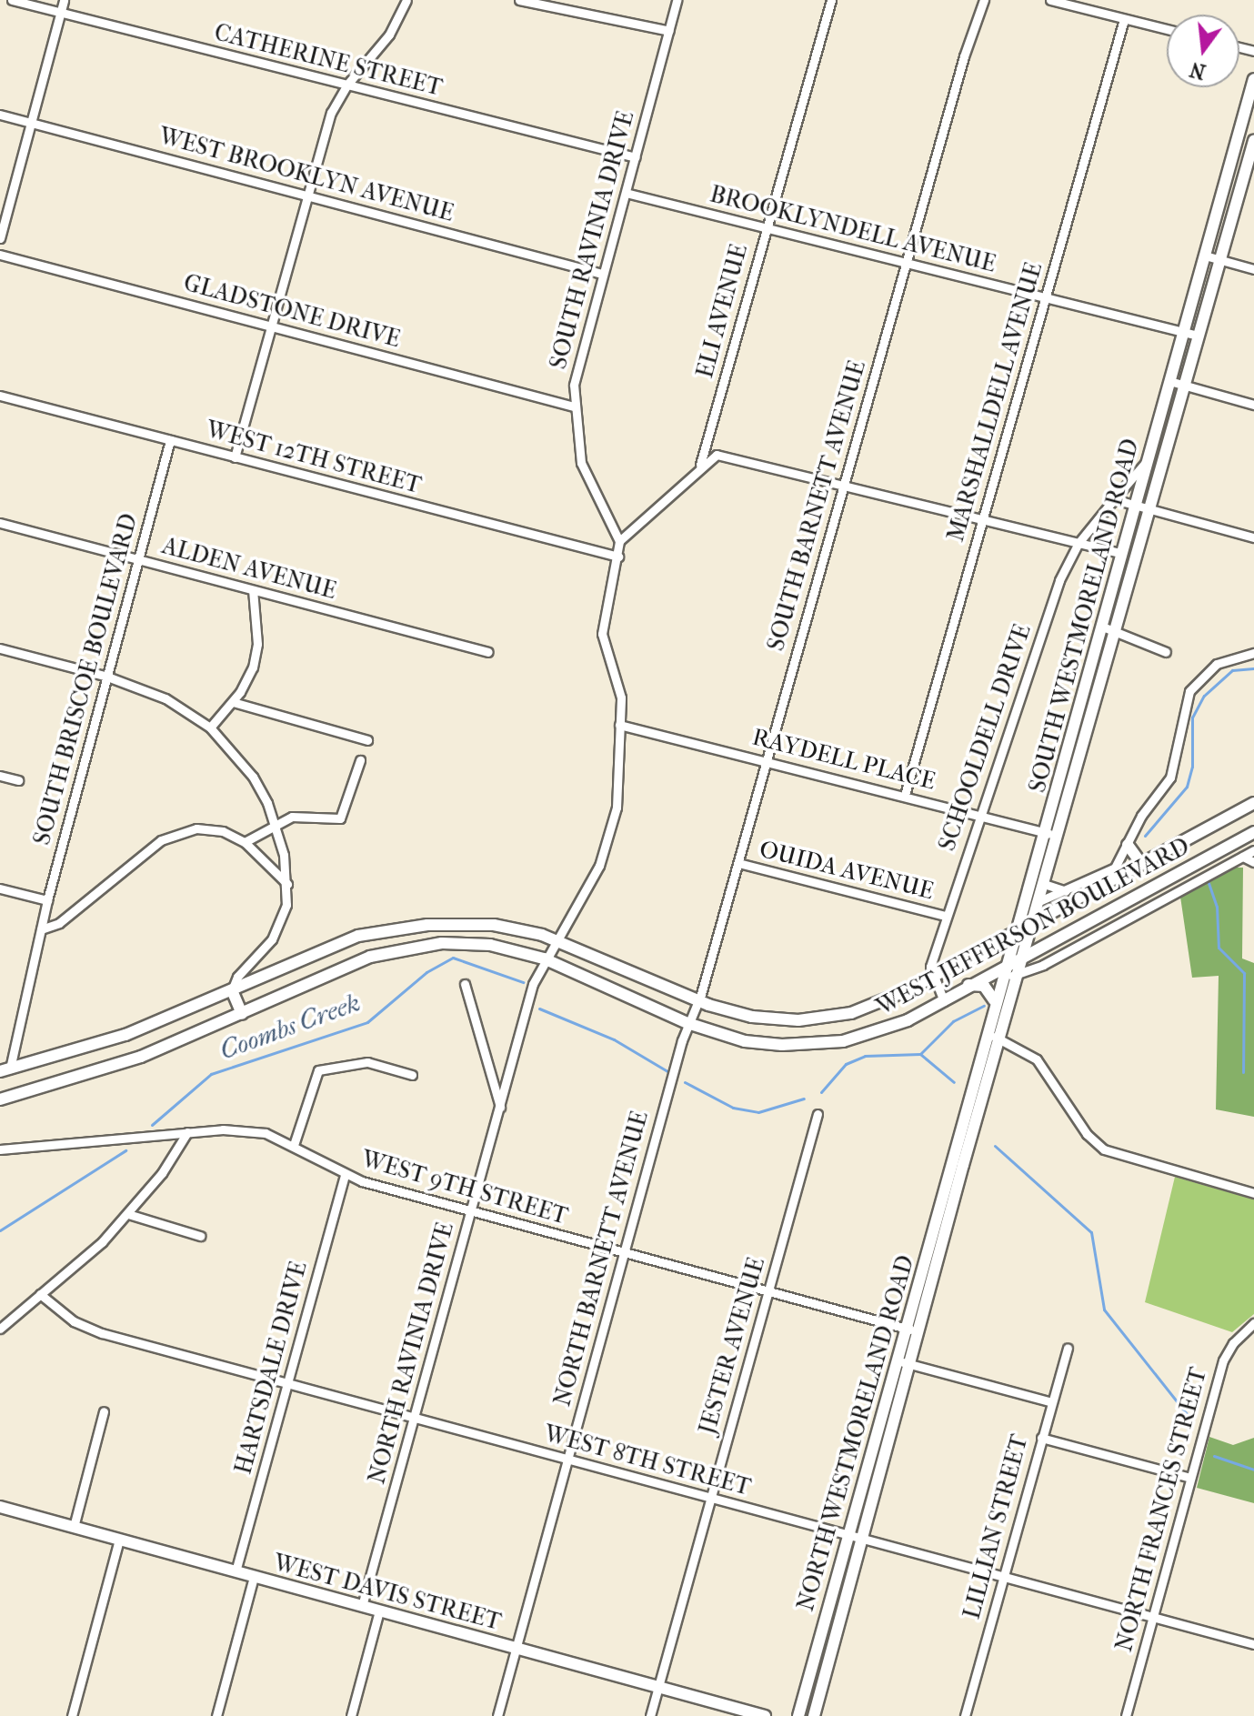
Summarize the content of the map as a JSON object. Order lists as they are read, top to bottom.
{
  "streets": {
    "main road": [
      "SOUTH WESTMORELAND ROAD",
      "WEST JEFFERSON BOULEVARD",
      "NORTH WESTMORELAND ROAD",
      "WEST DAVIS STREET"
    ],
    "street": [
      "CATHERINE STREET",
      "WEST BROOKLYN AVENUE",
      "BROOKLYNDELL AVENUE",
      "SOUTH RAVINIA DRIVE",
      "GLADSTONE DRIVE",
      "ELI AVENUE",
      "MARSHALLDELL AVENUE",
      "WEST 12TH STREET",
      "SOUTH BARNETT AVENUE",
      "ALDEN AVENUE",
      "SOUTH BRISCOE BOULEVARD",
      "SCHOOLDELL DRIVE",
      "RAYDELL PLACE",
      "OUIDA AVENUE",
      "WEST 9TH STREET",
      "NORTH BARNETT AVENUE",
      "JESTER AVENUE",
      "NORTH RAVINIA DRIVE",
      "HARTSDALE DRIVE",
      "WEST 8TH STREET",
      "NORTH FRANCES STREET",
      "LILLIAN STREET"
    ]
  },
  "crossings": [
    ["CATHERINE STREET", "SOUTH RAVINIA DRIVE"],
    ["WEST BROOKLYN AVENUE", "SOUTH RAVINIA DRIVE"],
    ["BROOKLYNDELL AVENUE", "SOUTH RAVINIA DRIVE"],
    ["BROOKLYNDELL AVENUE", "ELI AVENUE"],
    ["BROOKLYNDELL AVENUE", "MARSHALLDELL AVENUE"],
    ["BROOKLYNDELL AVENUE", "SOUTH BARNETT AVENUE"],
    ["BROOKLYNDELL AVENUE", "SOUTH WESTMORELAND ROAD"],
    ["SOUTH RAVINIA DRIVE", "GLADSTONE DRIVE"],
    ["SOUTH RAVINIA DRIVE", "WEST 12TH STREET"],
    ["SOUTH RAVINIA DRIVE", "RAYDELL PLACE"],
    ["SOUTH RAVINIA DRIVE", "WEST JEFFERSON BOULEVARD"],
    ["SOUTH RAVINIA DRIVE", "NORTH RAVINIA DRIVE"],
    ["MARSHALLDELL AVENUE", "RAYDELL PLACE"],
    ["WEST 12TH STREET", "SOUTH BRISCOE BOULEVARD"],
    ["SOUTH BARNETT AVENUE", "RAYDELL PLACE"],
    ["SOUTH BARNETT AVENUE", "OUIDA AVENUE"],
    ["SOUTH BARNETT AVENUE", "WEST JEFFERSON BOULEVARD"],
    ["SOUTH BARNETT AVENUE", "NORTH BARNETT AVENUE"],
    ["ALDEN AVENUE", "SOUTH BRISCOE BOULEVARD"],
    ["SOUTH WESTMORELAND ROAD", "SCHOOLDELL DRIVE"],
    ["SOUTH WESTMORELAND ROAD", "RAYDELL PLACE"],
    ["SOUTH WESTMORELAND ROAD", "WEST JEFFERSON BOULEVARD"],
    ["SOUTH WESTMORELAND ROAD", "NORTH WESTMORELAND ROAD"],
    ["SOUTH BRISCOE BOULEVARD", "WEST JEFFERSON BOULEVARD"],
    ["SCHOOLDELL DRIVE", "RAYDELL PLACE"],
    ["SCHOOLDELL DRIVE", "OUIDA AVENUE"],
    ["SCHOOLDELL DRIVE", "WEST JEFFERSON BOULEVARD"],
    ["WEST JEFFERSON BOULEVARD", "NORTH BARNETT AVENUE"],
    ["WEST 9TH STREET", "NORTH BARNETT AVENUE"],
    ["WEST 9TH STREET", "JESTER AVENUE"],
    ["WEST 9TH STREET", "NORTH RAVINIA DRIVE"],
    ["WEST 9TH STREET", "HARTSDALE DRIVE"],
    ["WEST 9TH STREET", "NORTH WESTMORELAND ROAD"],
    ["NORTH BARNETT AVENUE", "WEST 8TH STREET"],
    ["NORTH BARNETT AVENUE", "WEST DAVIS STREET"],
    ["JESTER AVENUE", "WEST 8TH STREET"],
    ["JESTER AVENUE", "WEST DAVIS STREET"],
    ["NORTH RAVINIA DRIVE", "WEST 8TH STREET"],
    ["NORTH RAVINIA DRIVE", "WEST DAVIS STREET"],
    ["HARTSDALE DRIVE", "WEST 8TH STREET"],
    ["HARTSDALE DRIVE", "WEST DAVIS STREET"],
    ["NORTH WESTMORELAND ROAD", "WEST 8TH STREET"],
    ["WEST 8TH STREET", "NORTH FRANCES STREET"],
    ["WEST 8TH STREET", "LILLIAN STREET"]
  ],
  "water": ["Coombs Creek"],
  "north": "bottom"
}
